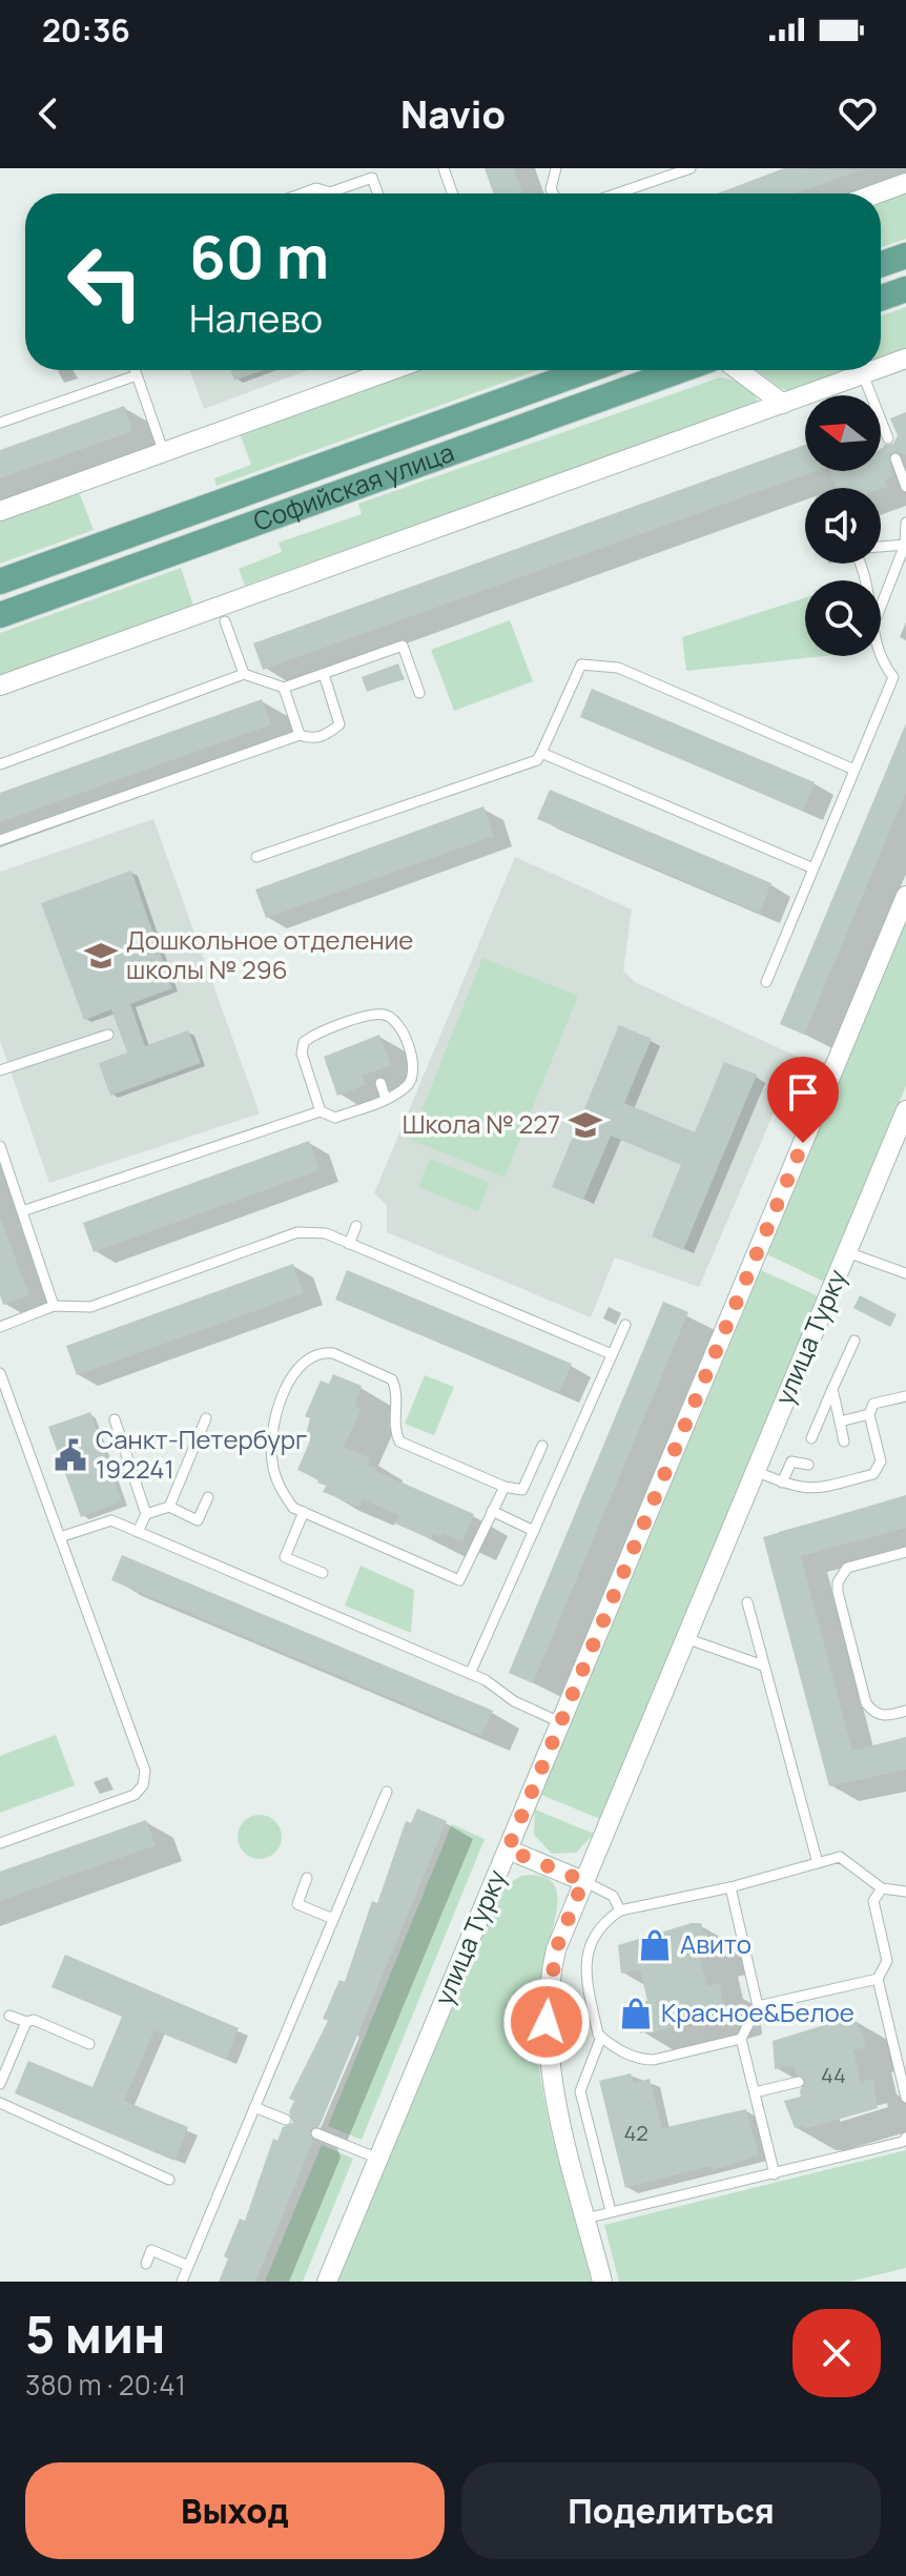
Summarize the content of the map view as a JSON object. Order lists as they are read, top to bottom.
{
  "streets": {
    "main road": ["Софийская улица"],
    "street": ["улица Турку"]
  },
  "places": {
    "school or university": ["Дошкольное отделение школы № 296", "Школа № 227"],
    "public building": ["Санкт-Петербург 192241"],
    "shop": ["Авито", "Красное&Белое"]
  },
  "house_numbers": ["44", "42"],
  "north": "left",
  "page": {
    "status": "20:36",
    "header": "Navio",
    "turn": ["60 m", "Налево"],
    "heading": ["5 мин", "380 m · 20:41"],
    "buttons": ["Выход", "Поделиться"]
  }
}
